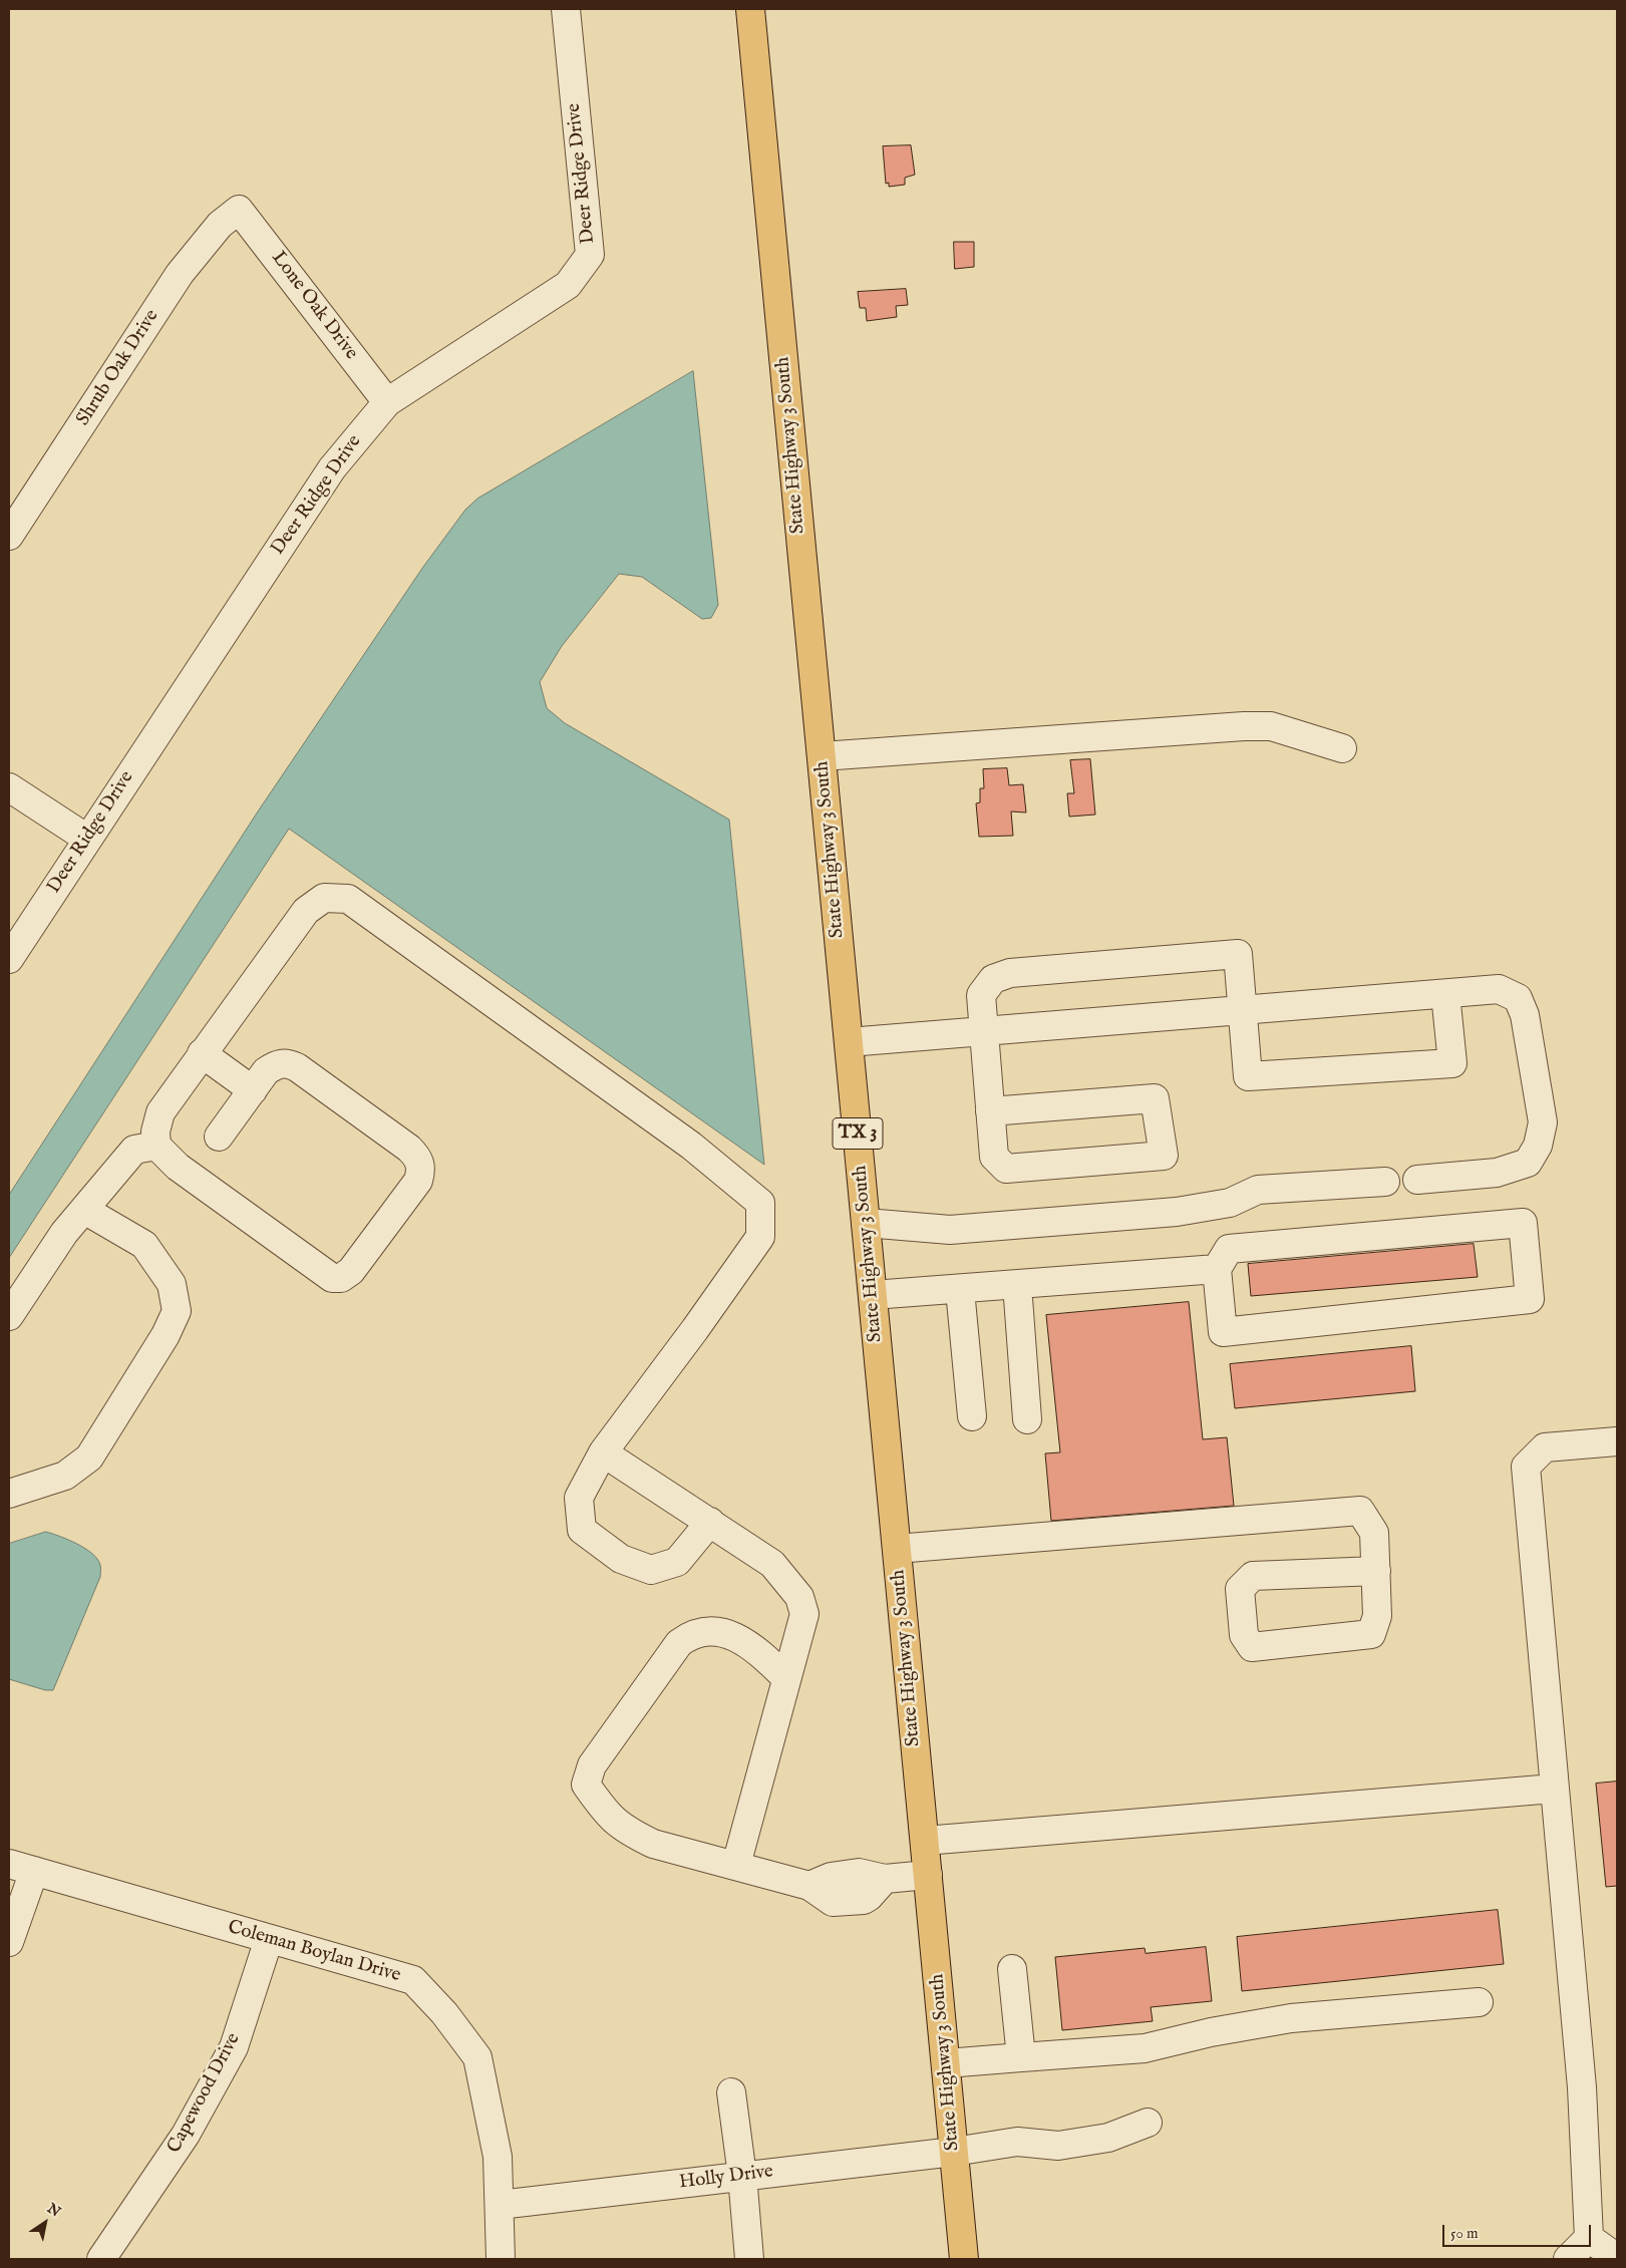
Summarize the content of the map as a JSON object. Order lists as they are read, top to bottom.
{
  "streets": {
    "main road": ["State Highway 3 South", "TX 3"],
    "street": [
      "Deer Ridge Drive",
      "Lone Oak Drive",
      "Shrub Oak Drive",
      "Coleman Boylan Drive",
      "Capewood Drive",
      "Holly Drive"
    ]
  },
  "crossings": [
    ["Deer Ridge Drive", "Lone Oak Drive"],
    ["Lone Oak Drive", "Shrub Oak Drive"],
    ["State Highway 3 South", "Holly Drive"],
    ["Coleman Boylan Drive", "Capewood Drive"],
    ["Coleman Boylan Drive", "Holly Drive"]
  ],
  "scale_bar": "50 m",
  "north": "top right"
}
